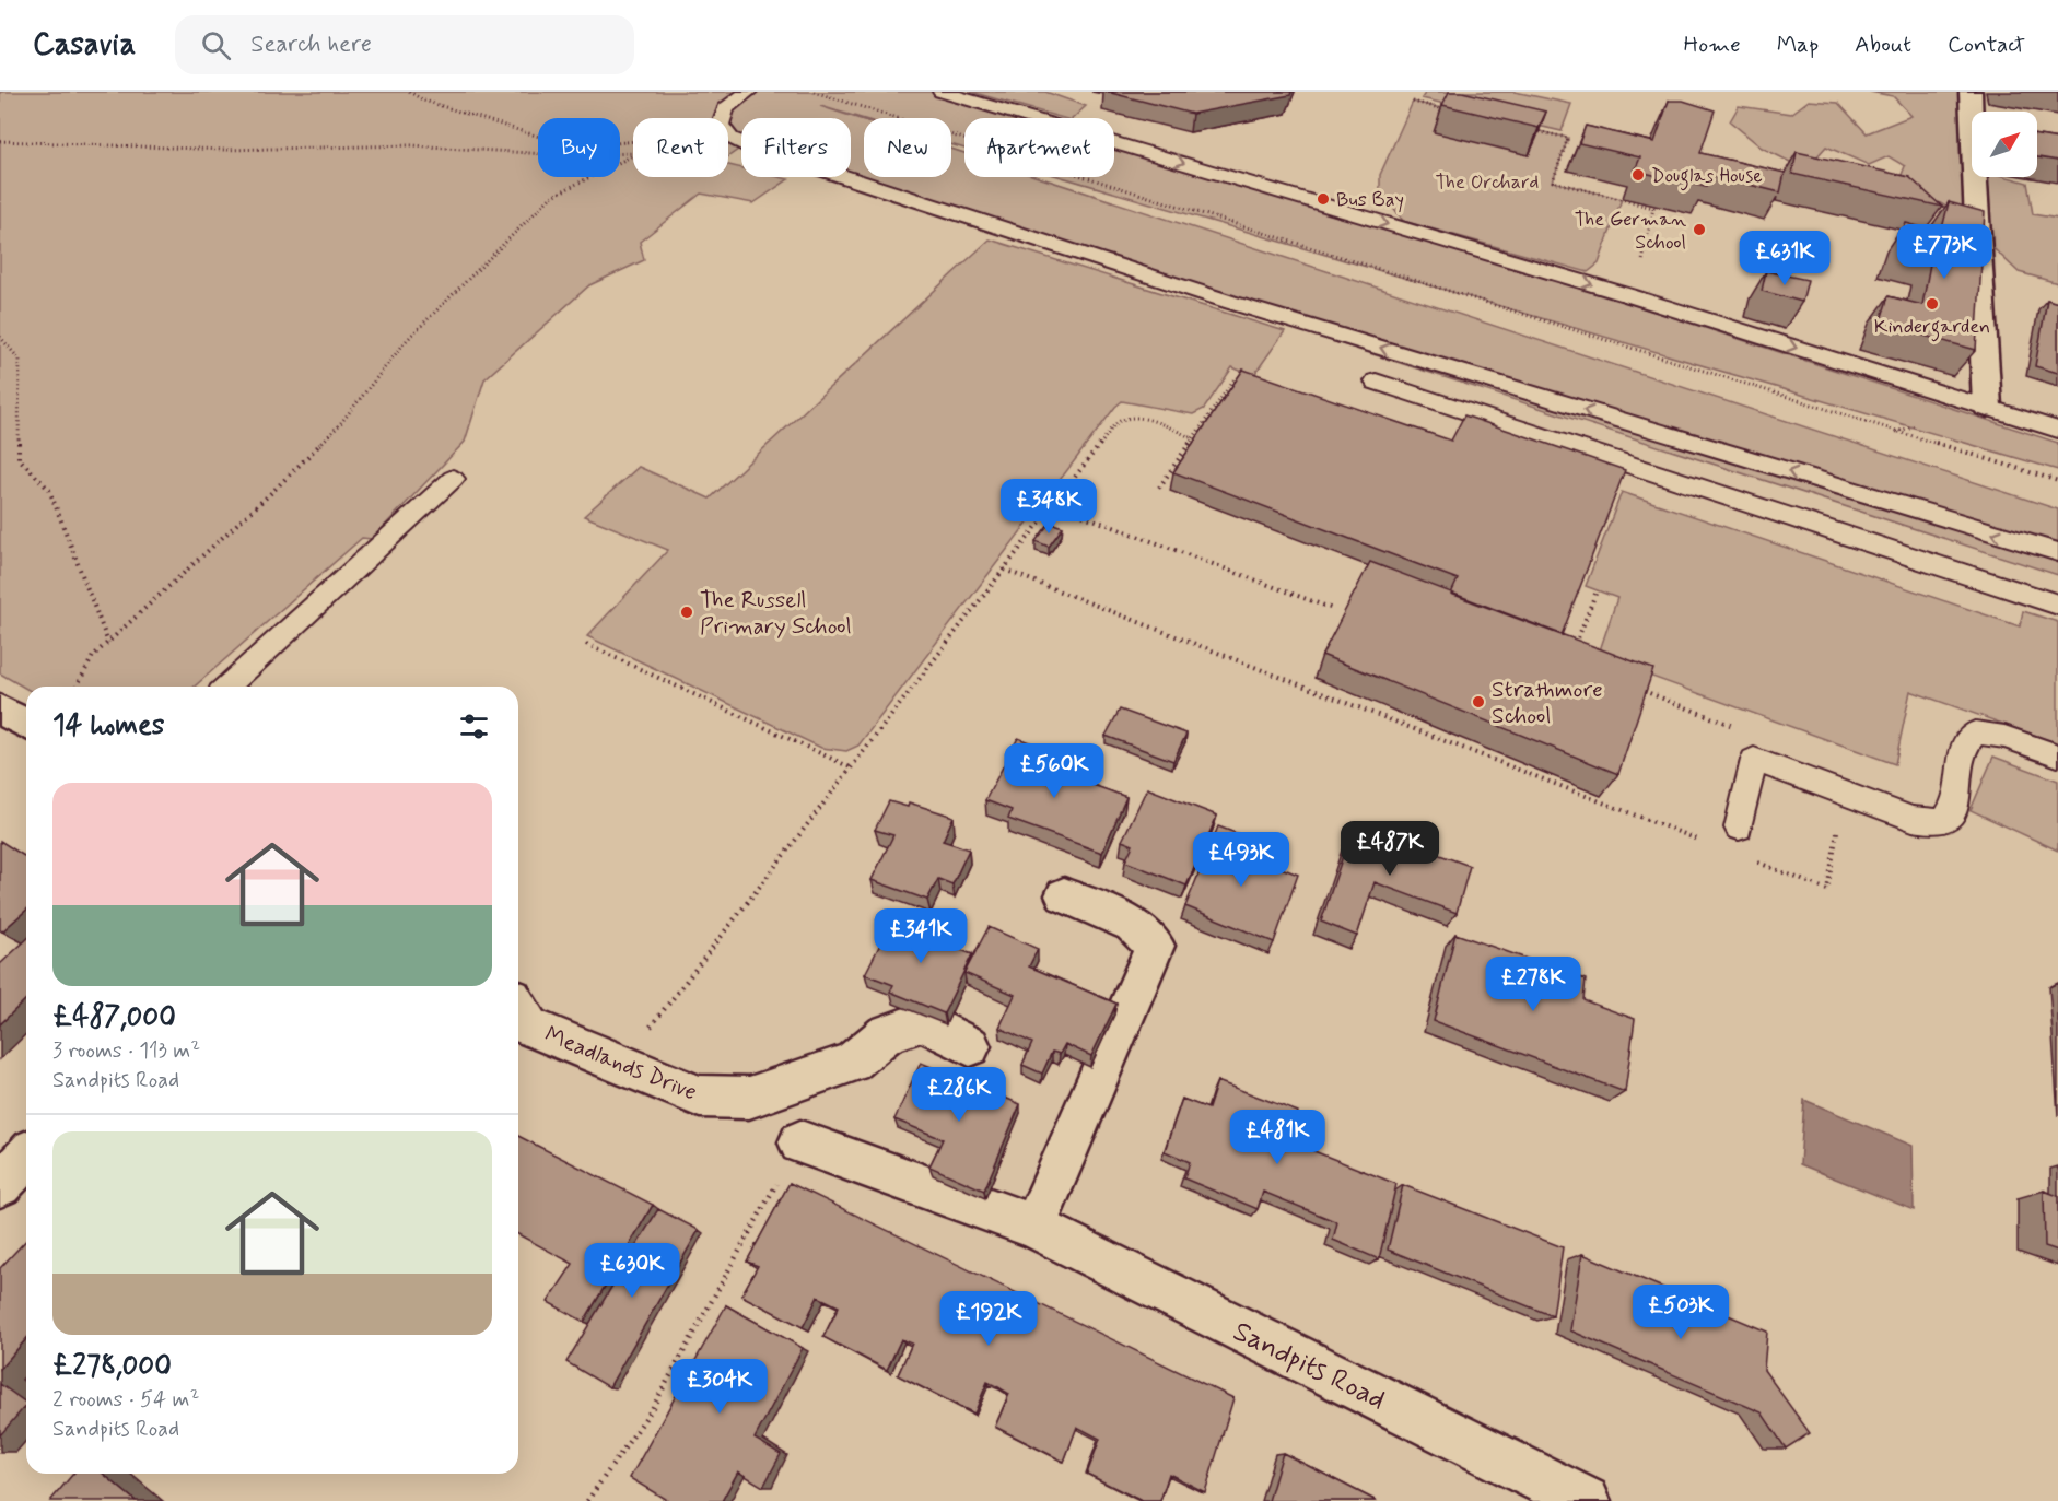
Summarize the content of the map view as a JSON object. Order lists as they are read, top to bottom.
{
  "streets": {
    "street": ["Meadlands Drive", "Sandpits Road"]
  },
  "parks": ["The Orchard"],
  "places": [
    "Douglas House",
    "Bus Bay",
    "The German School",
    "Kindergarden",
    "The Russell Primary School",
    "Strathmore School"
  ],
  "north": "top right",
  "page": {
    "header": "Casavia",
    "search": "Search here",
    "nav": [
      "Home",
      "Map",
      "About",
      "Contact"
    ],
    "chip": [
      "Buy",
      "Rent",
      "Filters",
      "New",
      "Apartment"
    ],
    "price": [
      "£773K",
      "£631K",
      "£348K",
      "£560K",
      "£487K",
      "£493K",
      "£341K",
      "£278K",
      "£286K",
      "£481K",
      "£630K",
      "£503K",
      "£192K",
      "£304K"
    ],
    "heading": "14 homes",
    "list": [
      {
        "name": "£487,000",
        "note": "3 rooms · 113 m² · Sandpits Road"
      },
      {
        "name": "£278,000",
        "note": "2 rooms · 54 m² · Sandpits Road"
      }
    ]
  }
}
